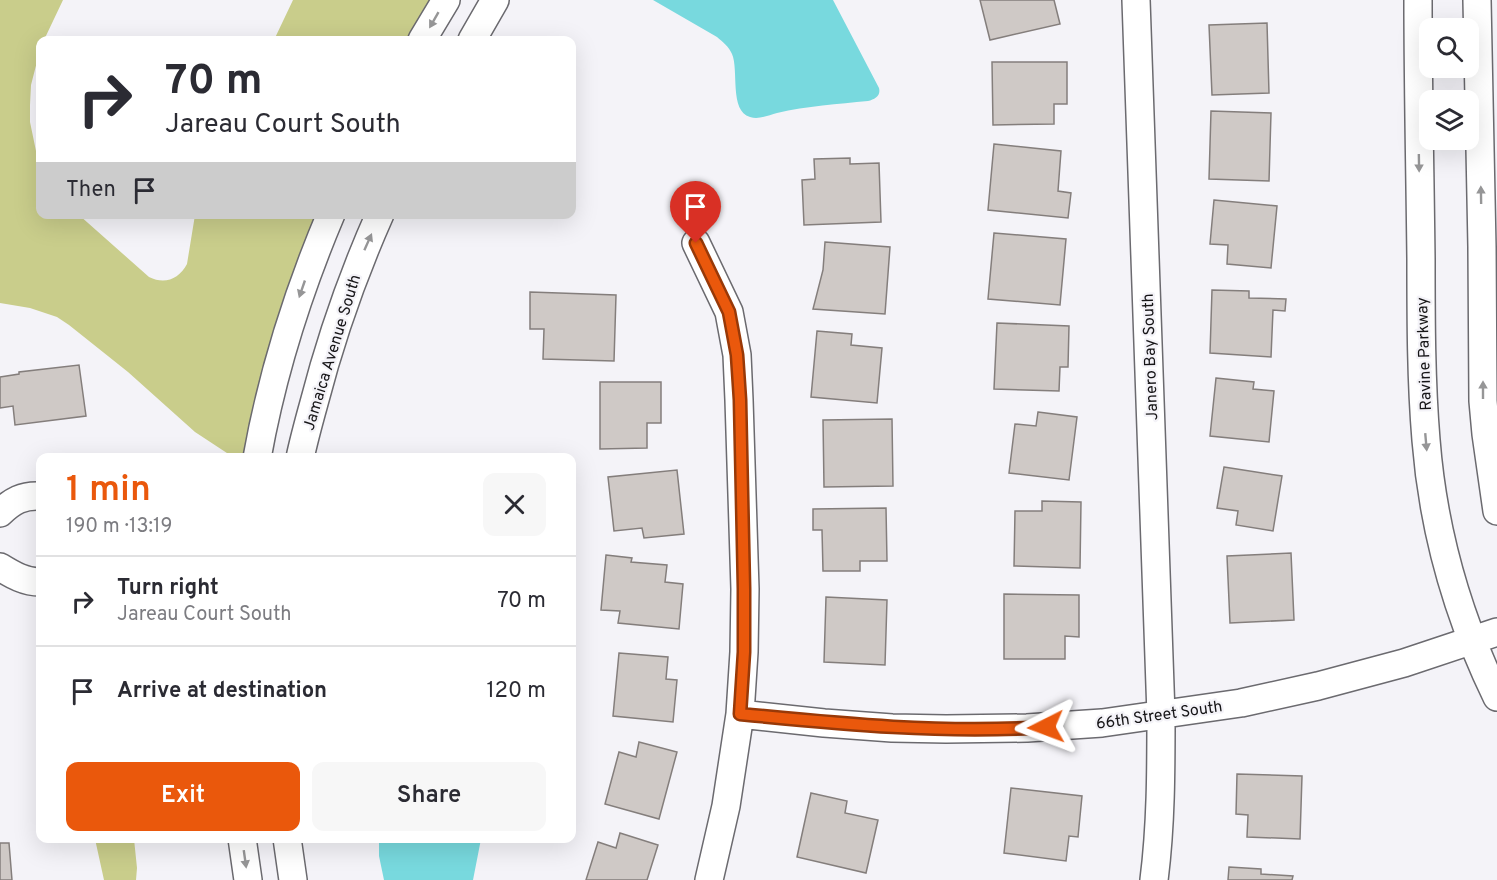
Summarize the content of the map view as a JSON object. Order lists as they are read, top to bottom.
{
  "streets": {
    "street": [
      "Jamaica Avenue South",
      "Ravine Parkway",
      "Janero Bay South",
      "66th Street South"
    ]
  },
  "crossings": [
    ["Ravine Parkway", "66th Street South"],
    ["Janero Bay South", "66th Street South"]
  ],
  "page": {
    "turn": ["70 m", "Jareau Court South"],
    "then": "Then",
    "heading": ["1 min", "190 m · 13:19"],
    "list": [
      {
        "name": "Turn right",
        "note": "Jareau Court South",
        "value": "70 m"
      },
      {
        "name": "Arrive at destination",
        "value": "120 m"
      }
    ],
    "buttons": ["Exit", "Share"]
  }
}
